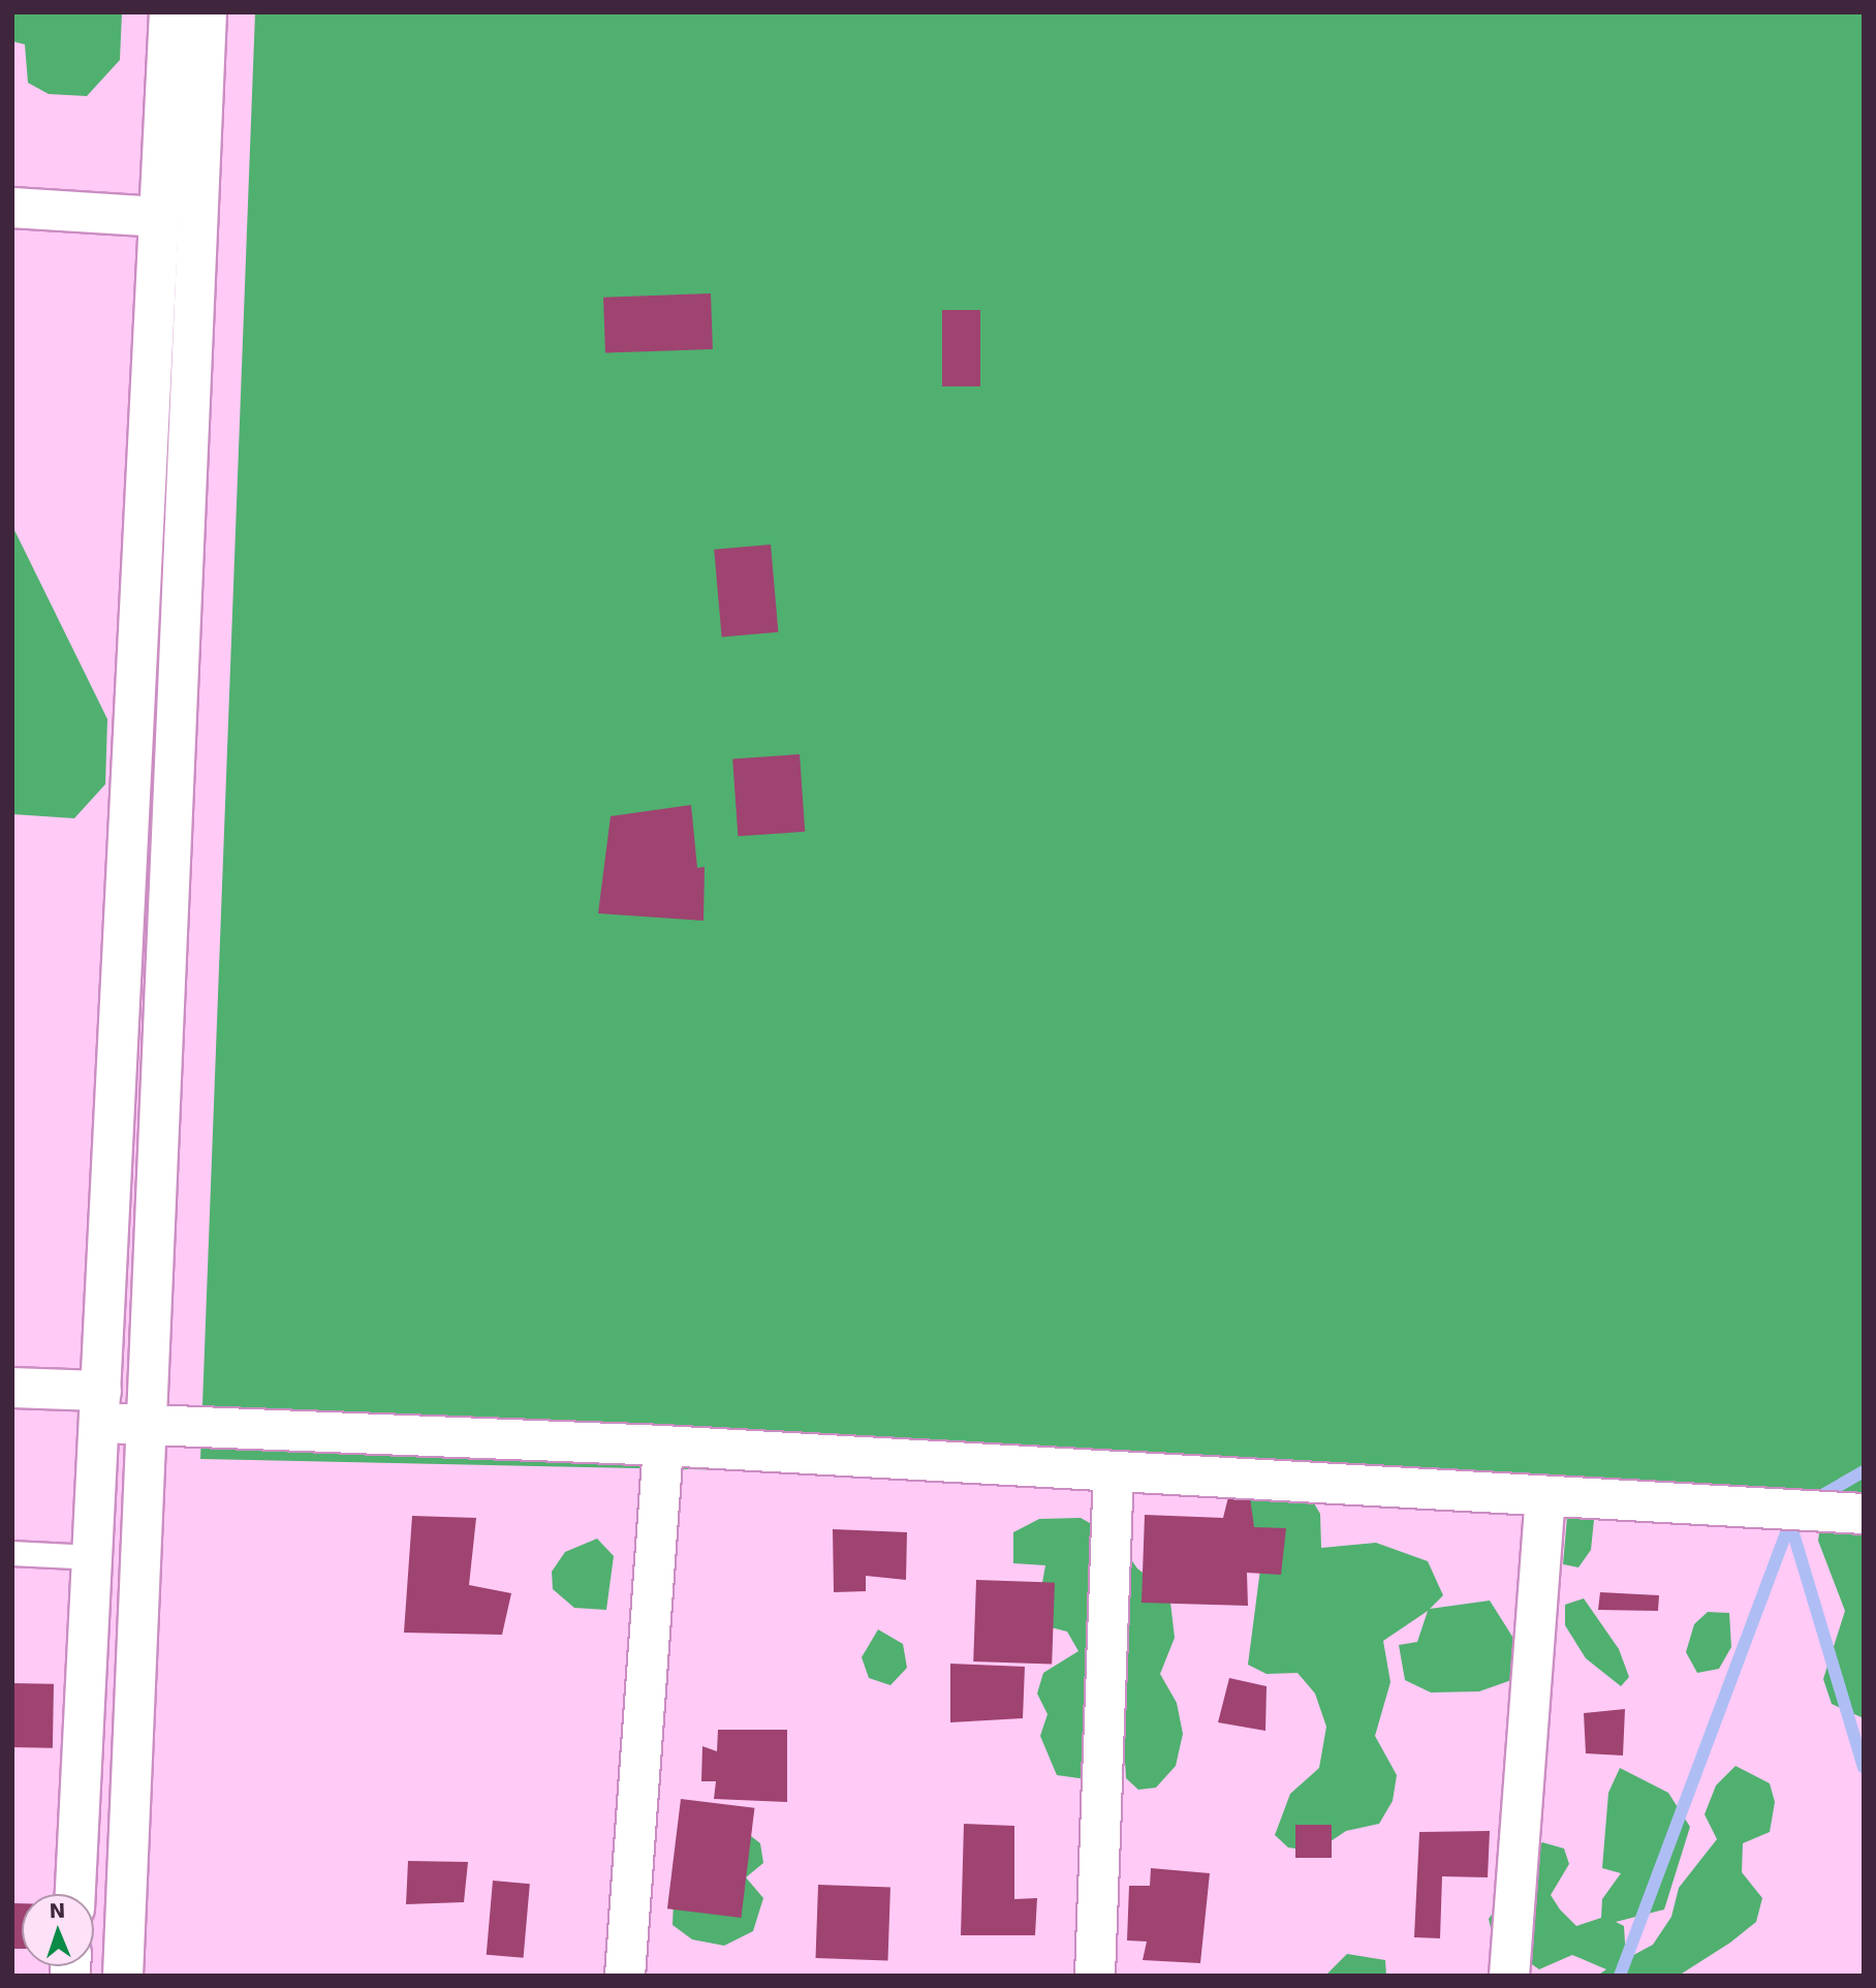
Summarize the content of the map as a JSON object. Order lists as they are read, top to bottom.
{
  "north": "top"
}
